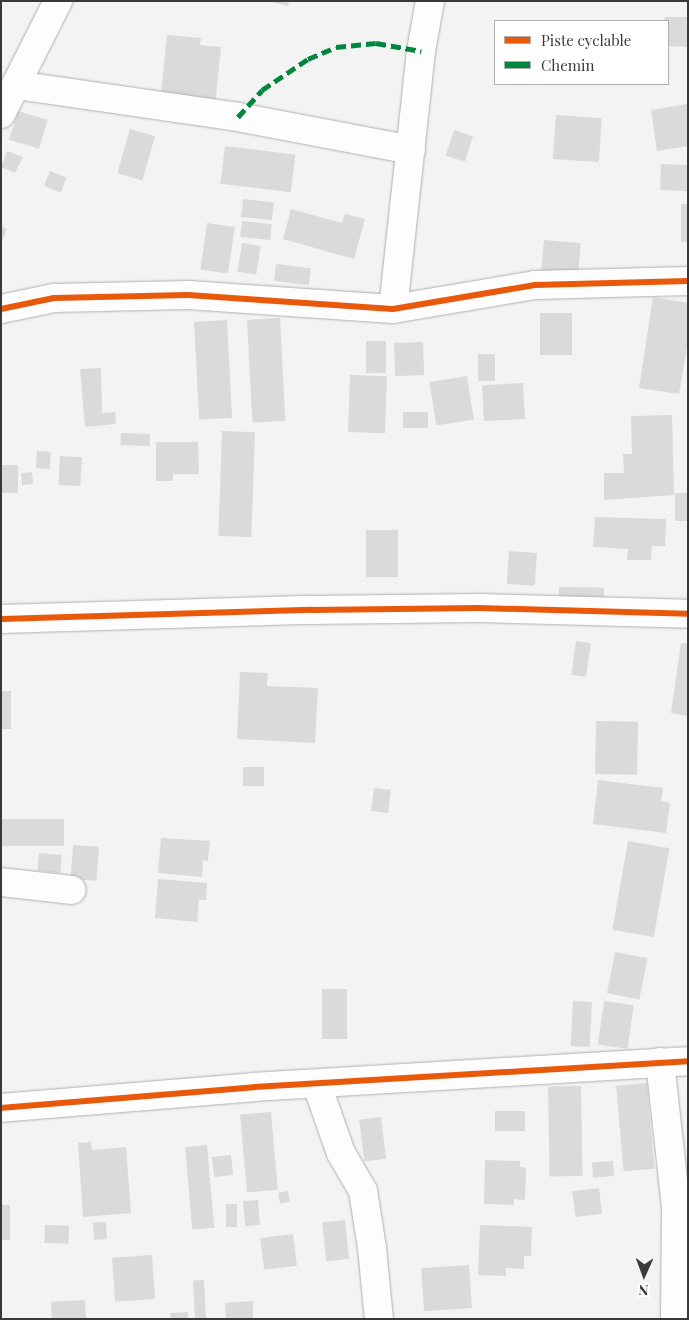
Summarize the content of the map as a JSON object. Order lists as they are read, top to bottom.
{
  "legend": ["Piste cyclable", "Chemin"],
  "north": "bottom"
}
